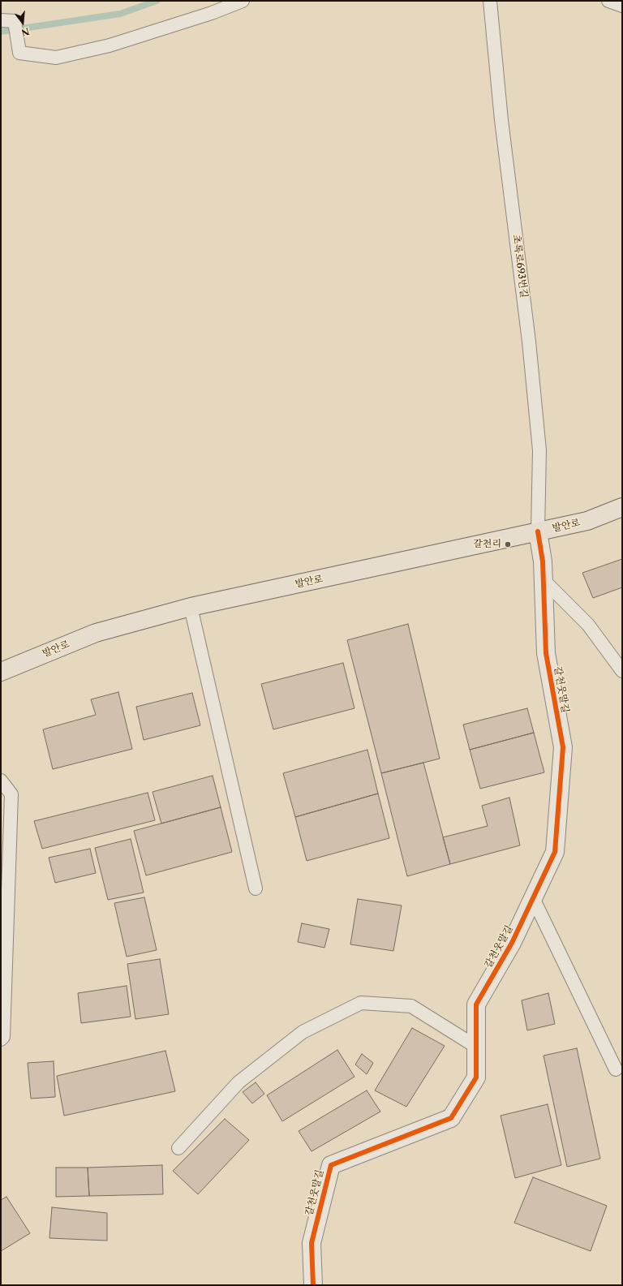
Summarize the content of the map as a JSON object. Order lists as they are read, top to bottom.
{
  "streets": {
    "main road": ["발안로"],
    "street": ["갈천웃말길"],
    "lane": ["초록로693번길"]
  },
  "crossings": [
    ["초록로693번길", "발안로"],
    ["초록로693번길", "갈천웃말길"],
    ["발안로", "갈천웃말길"]
  ],
  "places": ["갈천리"],
  "north": "bottom"
}
